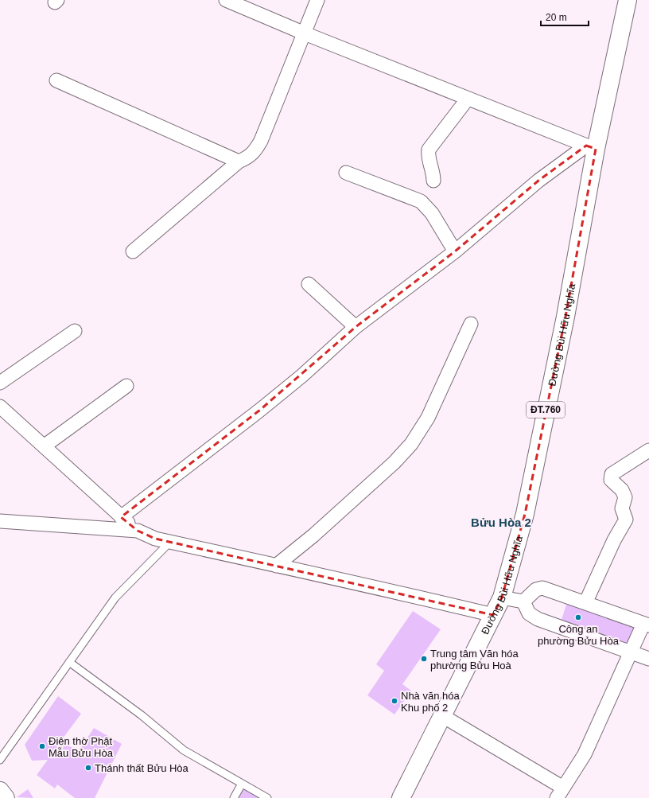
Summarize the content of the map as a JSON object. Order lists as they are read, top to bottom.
{
  "streets": {
    "main road": ["Đường Bùi Hữu Nghĩa", "ĐT.760"]
  },
  "districts": ["Bửu Hòa 2"],
  "places": [
    "Công an phường Bửu Hòa",
    "Trung tâm Văn hóa phường Bửu Hoà",
    "Nhà văn hóa Khu phố 2",
    "Điện thờ Phật Mẫu Bửu Hòa",
    "Thánh thất Bửu Hòa"
  ],
  "scale_bar": "20 m"
}
